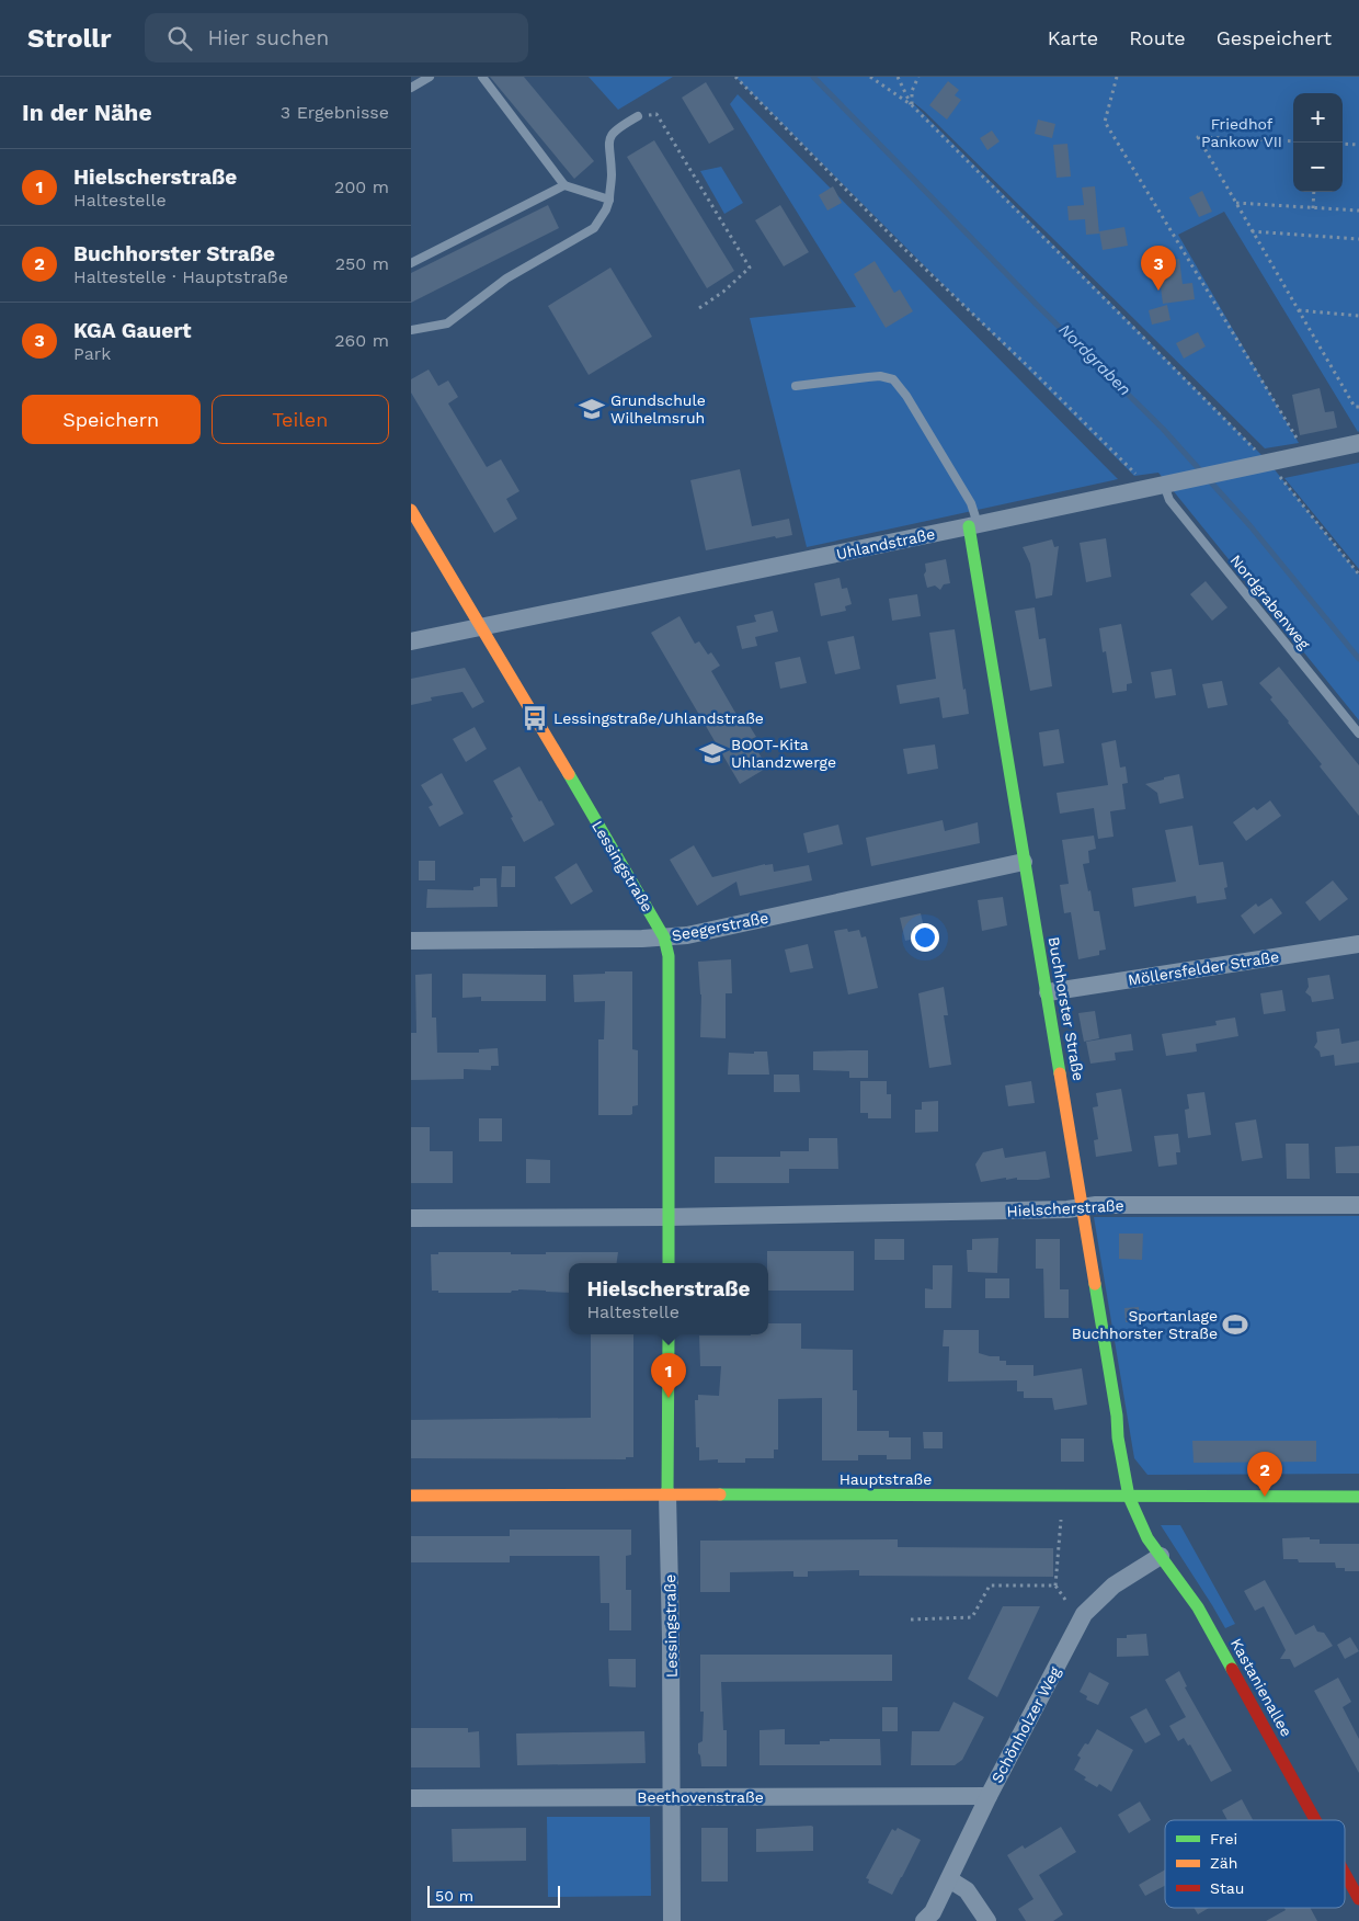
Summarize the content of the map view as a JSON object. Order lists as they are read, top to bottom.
{
  "streets": {
    "street": [
      "Uhlandstraße",
      "Lessingstraße",
      "Seegerstraße",
      "Möllersfelder Straße",
      "Buchhorster Straße",
      "Hielscherstraße",
      "Hauptstraße",
      "Kastanienallee",
      "Schönholzer Weg",
      "Beethovenstraße"
    ],
    "lane": ["Nordgrabenweg"]
  },
  "crossings": [
    ["Uhlandstraße", "Nordgrabenweg"],
    ["Uhlandstraße", "Lessingstraße"],
    ["Uhlandstraße", "Buchhorster Straße"],
    ["Lessingstraße", "Seegerstraße"],
    ["Lessingstraße", "Hielscherstraße"],
    ["Lessingstraße", "Hauptstraße"],
    ["Lessingstraße", "Beethovenstraße"],
    ["Seegerstraße", "Buchhorster Straße"],
    ["Möllersfelder Straße", "Buchhorster Straße"],
    ["Buchhorster Straße", "Hielscherstraße"],
    ["Buchhorster Straße", "Hauptstraße"],
    ["Buchhorster Straße", "Kastanienallee"],
    ["Hauptstraße", "Kastanienallee"],
    ["Kastanienallee", "Schönholzer Weg"],
    ["Schönholzer Weg", "Beethovenstraße"]
  ],
  "water": ["Nordgraben"],
  "parks": ["Friedhof Pankow VII"],
  "places": {
    "school or university": ["Grundschule Wilhelmsruh", "BOOT-Kita Uhlandzwerge"],
    "bus stop": ["Lessingstraße/Uhlandstraße"],
    "sports": ["Sportanlage Buchhorster Straße"]
  },
  "legend": ["Frei", "Zäh", "Stau"],
  "scale_bar": "50 m",
  "page": {
    "header": "Strollr",
    "search": "Hier suchen",
    "nav": ["Karte", "Route", "Gespeichert"],
    "heading": ["In der Nähe", "3 Ergebnisse"],
    "map_buttons": ["+", "−"],
    "list": [
      {
        "mark": "1",
        "name": "Hielscherstraße",
        "note": "Haltestelle",
        "value": "200 m"
      },
      {
        "mark": "2",
        "name": "Buchhorster Straße",
        "note": "Haltestelle · Hauptstraße",
        "value": "250 m"
      },
      {
        "mark": "3",
        "name": "KGA Gauert",
        "note": "Park",
        "value": "260 m"
      }
    ],
    "pins": ["3", "1", "2"],
    "buttons": ["Speichern", "Teilen"],
    "popup": ["Hielscherstraße", "Haltestelle"],
    "scale": "50 m"
  }
}
